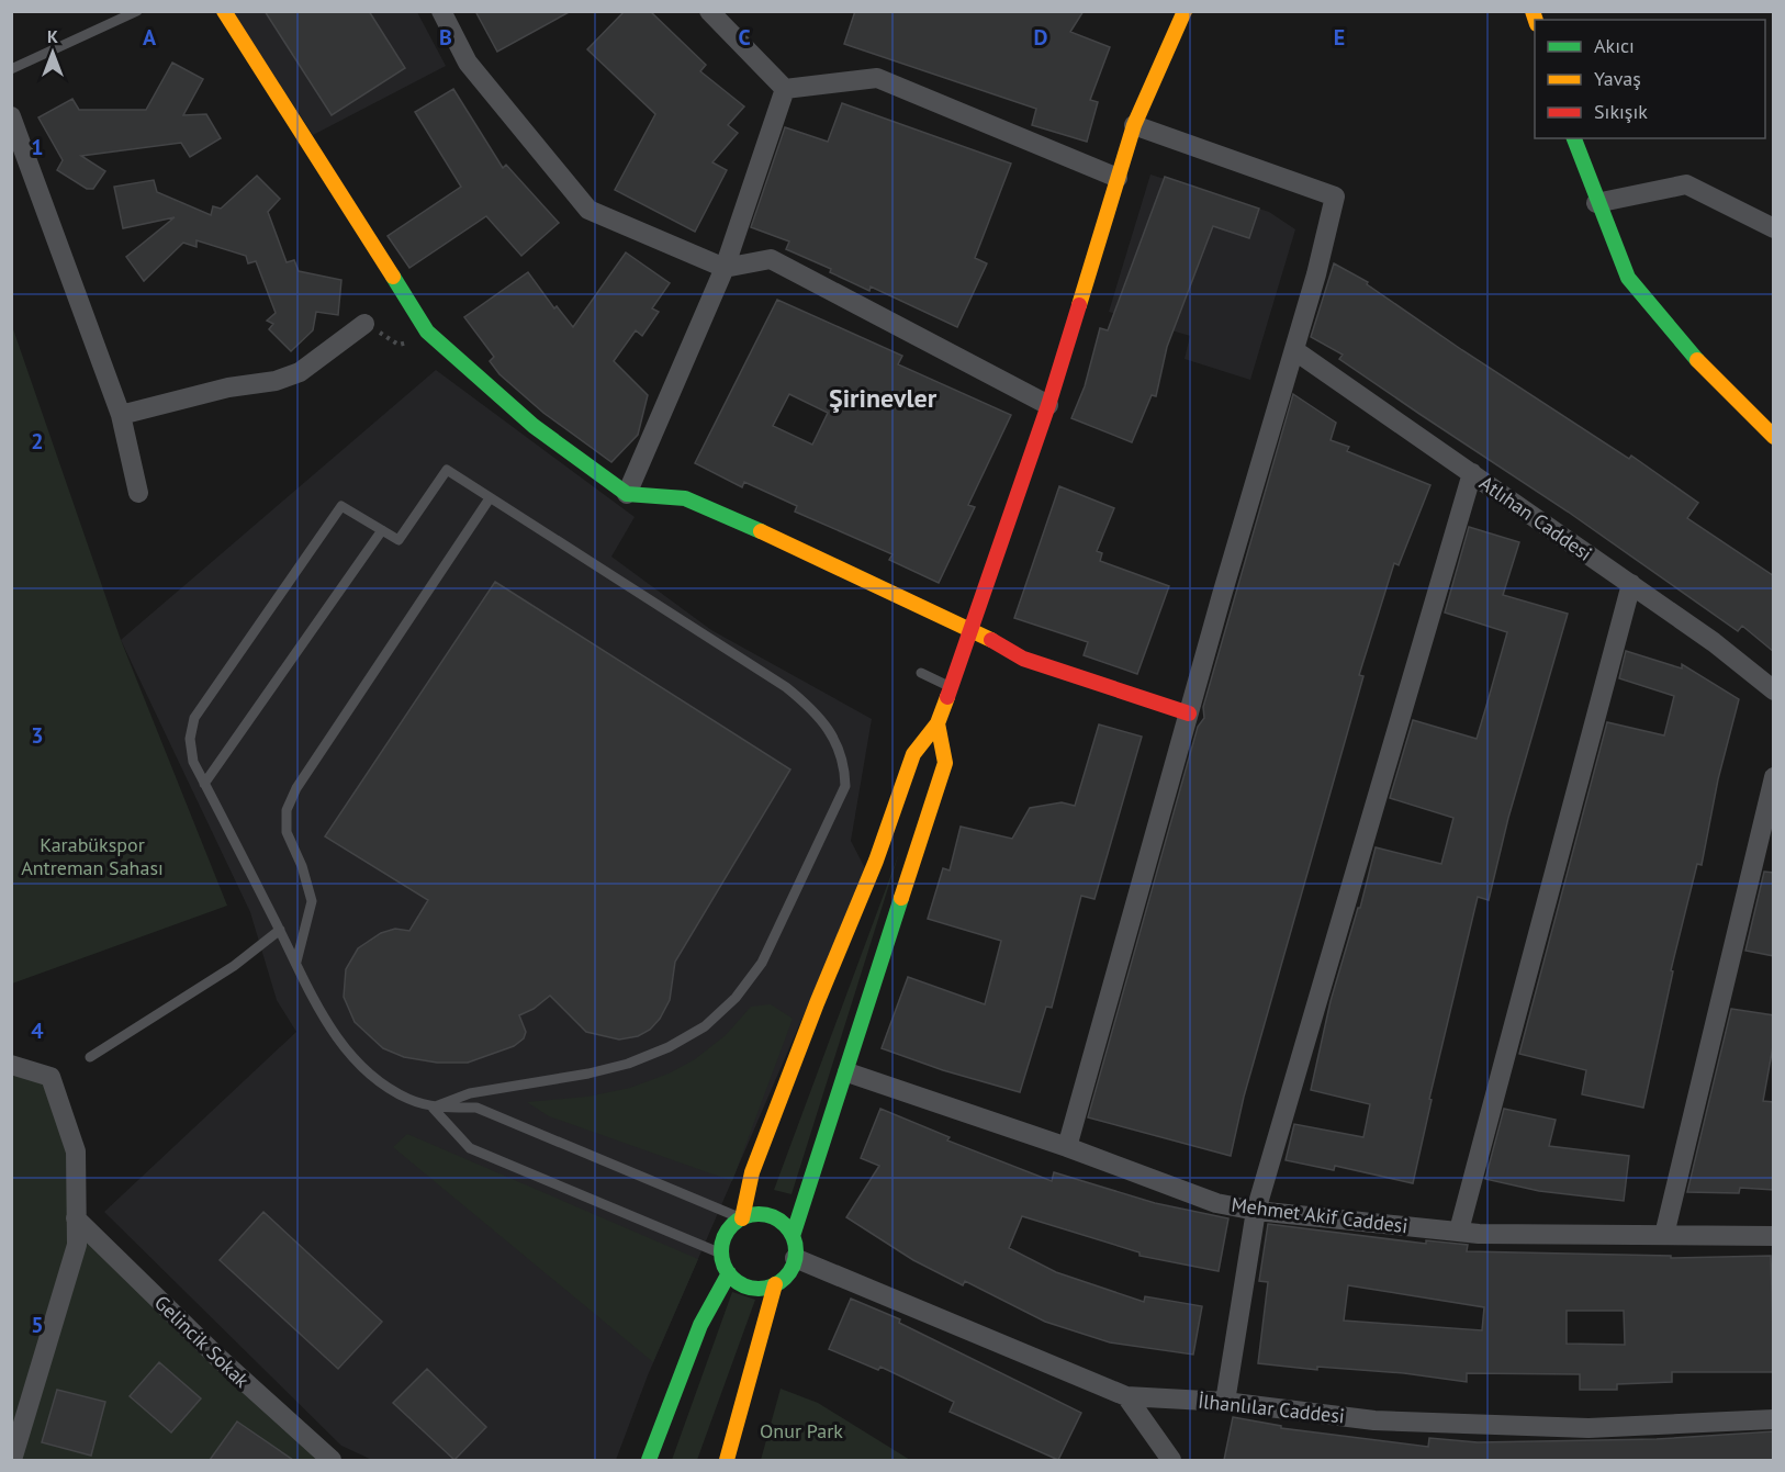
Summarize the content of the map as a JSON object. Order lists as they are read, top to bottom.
{
  "streets": {
    "street": [
      "Atlıhan Caddesi",
      "Mehmet Akif Caddesi",
      "Gelincik Sokak",
      "İlhanlılar Caddesi"
    ]
  },
  "districts": ["Şirinevler"],
  "parks": ["Karabükspor Antreman Sahası", "Onur Park"],
  "legend": ["Akıcı", "Yavaş", "Sıkışık"],
  "north": "top",
  "grid": {
    "columns": [
      "A",
      "B",
      "C",
      "D",
      "E"
    ],
    "rows": [
      "1",
      "2",
      "3",
      "4",
      "5"
    ]
  }
}
